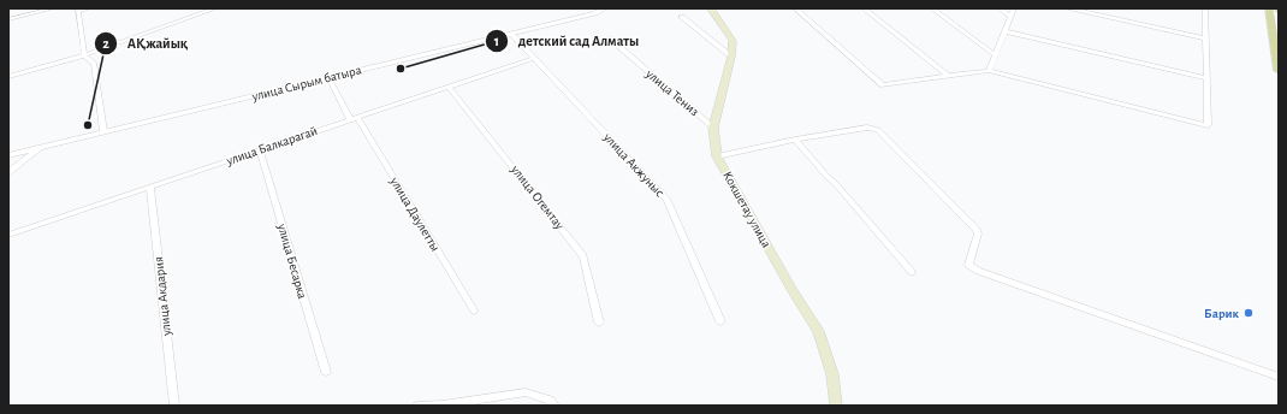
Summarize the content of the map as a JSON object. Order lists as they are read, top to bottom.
{
  "streets": {
    "main road": ["Кокшетау улица"],
    "street": [
      "улица Сырым батыра",
      "улица Тениз",
      "улица Балкарагай",
      "улица Акжуныс",
      "улица Огемтау",
      "улица Даулетты",
      "улица Бесарка",
      "улица Акдария"
    ]
  },
  "crossings": [
    ["улица Сырым батыра", "улица Акжуныс"],
    ["улица Сырым батыра", "улица Даулетты"],
    ["улица Тениз", "Кокшетау улица"],
    ["улица Балкарагай", "улица Акжуныс"],
    ["улица Балкарагай", "улица Огемтау"],
    ["улица Балкарагай", "улица Даулетты"],
    ["улица Балкарагай", "улица Бесарка"],
    ["улица Балкарагай", "улица Акдария"]
  ],
  "places": ["детский сад Алматы", "АҚжайық", "Барик"]
}
